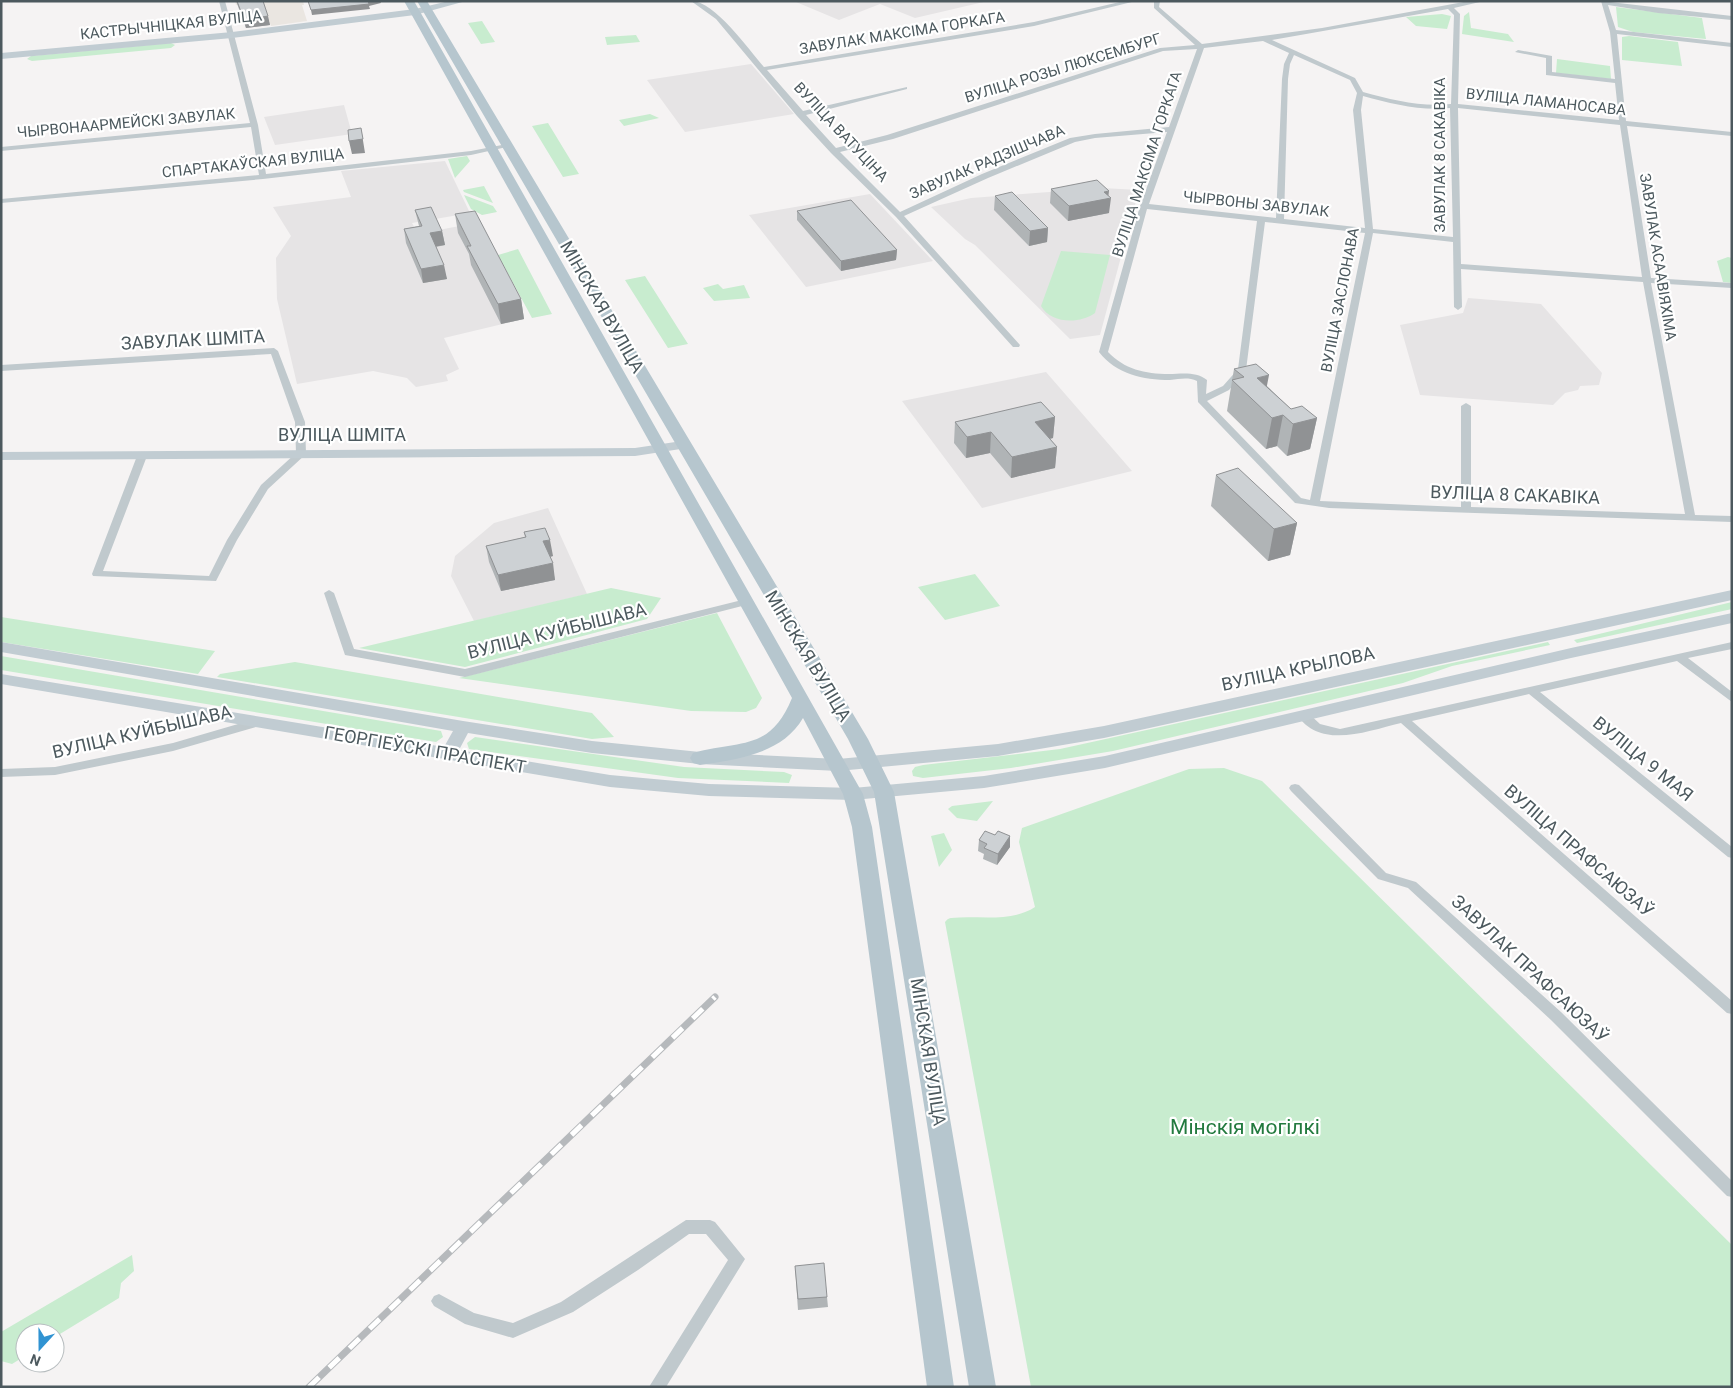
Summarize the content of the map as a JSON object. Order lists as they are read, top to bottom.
{
  "streets": {
    "main road": [
      "КАСТРЫЧНІЦКАЯ ВУЛІЦА",
      "МІНСКАЯ ВУЛІЦА",
      "ВУЛІЦА ШМІТА",
      "ВУЛІЦА КРЫЛОВА",
      "ГЕОРГІЕЎСКІ ПРАСПЕКТ"
    ],
    "street": [
      "ЗАВУЛАК МАКСІМА ГОРКАГА",
      "ВУЛІЦА РОЗЫ ЛЮКСЕМБУРГ",
      "ВУЛІЦА ЛАМАНОСАВА",
      "ЧЫРВОНААРМЕЙСКІ ЗАВУЛАК",
      "ВУЛІЦА ВАТУЦІНА",
      "ЗАВУЛАК 8 САКАВІКА",
      "ЗАВУЛАК РАДЗІШЧАВА",
      "СПАРТАКАЎСКАЯ ВУЛІЦА",
      "ВУЛІЦА МАКСІМА ГОРКАГА",
      "ЧЫРВОНЫ ЗАВУЛАК",
      "ЗАВУЛАК АСААВІЯХІМА",
      "ВУЛІЦА ЗАСЛОНАВА",
      "ЗАВУЛАК ШМІТА",
      "ВУЛІЦА 8 САКАВІКА",
      "ВУЛІЦА КУЙБЫШАВА",
      "ВУЛІЦА 9 МАЯ",
      "ВУЛІЦА ПРАФСАЮЗАЎ",
      "ЗАВУЛАК ПРАФСАЮЗАЎ"
    ]
  },
  "crossings": [
    ["КАСТРЫЧНІЦКАЯ ВУЛІЦА", "МІНСКАЯ ВУЛІЦА"],
    ["ЗАВУЛАК МАКСІМА ГОРКАГА", "ВУЛІЦА ВАТУЦІНА"],
    ["ВУЛІЦА РОЗЫ ЛЮКСЕМБУРГ", "ВУЛІЦА ВАТУЦІНА"],
    ["ВУЛІЦА РОЗЫ ЛЮКСЕМБУРГ", "ЗАВУЛАК 8 САКАВІКА"],
    ["ВУЛІЦА РОЗЫ ЛЮКСЕМБУРГ", "ВУЛІЦА МАКСІМА ГОРКАГА"],
    ["ВУЛІЦА ЛАМАНОСАВА", "ЗАВУЛАК 8 САКАВІКА"],
    ["ВУЛІЦА ЛАМАНОСАВА", "ЗАВУЛАК АСААВІЯХІМА"],
    ["ВУЛІЦА ЛАМАНОСАВА", "ВУЛІЦА ЗАСЛОНАВА"],
    ["ВУЛІЦА ВАТУЦІНА", "ЗАВУЛАК РАДЗІШЧАВА"],
    ["ЗАВУЛАК 8 САКАВІКА", "ЧЫРВОНЫ ЗАВУЛАК"],
    ["ЗАВУЛАК РАДЗІШЧАВА", "ВУЛІЦА МАКСІМА ГОРКАГА"],
    ["СПАРТАКАЎСКАЯ ВУЛІЦА", "МІНСКАЯ ВУЛІЦА"],
    ["ВУЛІЦА МАКСІМА ГОРКАГА", "ЧЫРВОНЫ ЗАВУЛАК"],
    ["ВУЛІЦА МАКСІМА ГОРКАГА", "ВУЛІЦА 8 САКАВІКА"],
    ["ЧЫРВОНЫ ЗАВУЛАК", "ВУЛІЦА ЗАСЛОНАВА"],
    ["ЗАВУЛАК АСААВІЯХІМА", "ВУЛІЦА 8 САКАВІКА"],
    ["ВУЛІЦА ЗАСЛОНАВА", "ВУЛІЦА 8 САКАВІКА"],
    ["МІНСКАЯ ВУЛІЦА", "ВУЛІЦА ШМІТА"],
    ["МІНСКАЯ ВУЛІЦА", "ВУЛІЦА КУЙБЫШАВА"],
    ["МІНСКАЯ ВУЛІЦА", "ВУЛІЦА КРЫЛОВА"],
    ["МІНСКАЯ ВУЛІЦА", "ГЕОРГІЕЎСКІ ПРАСПЕКТ"],
    ["ЗАВУЛАК ШМІТА", "ВУЛІЦА ШМІТА"],
    ["ВУЛІЦА КУЙБЫШАВА", "ГЕОРГІЕЎСКІ ПРАСПЕКТ"],
    ["ВУЛІЦА КРЫЛОВА", "ГЕОРГІЕЎСКІ ПРАСПЕКТ"]
  ],
  "parks": ["Мінскія могілкі"],
  "north": "bottom"
}
